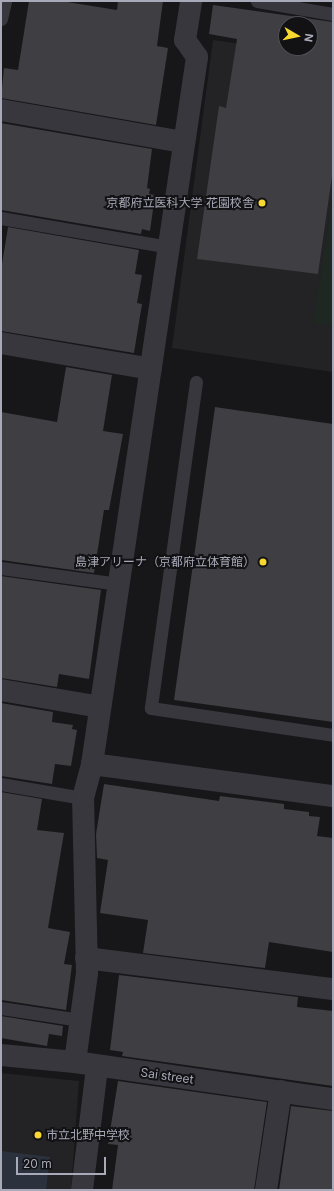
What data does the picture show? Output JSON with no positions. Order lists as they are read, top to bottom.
{
  "streets": {
    "street": ["Sai street"]
  },
  "places": ["京都府立医科大学 花園校舎", "島津アリーナ（京都府立体育館）", "市立北野中学校"],
  "scale_bar": "20 m",
  "north": "right"
}
